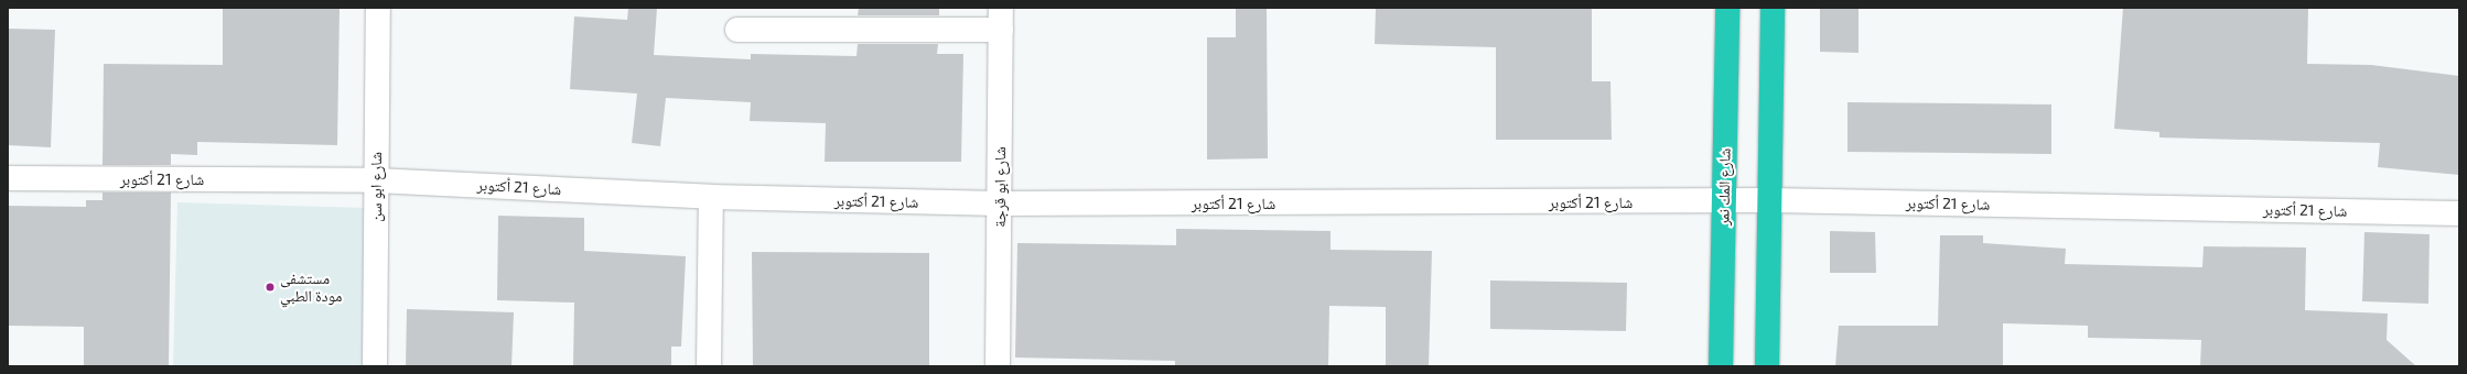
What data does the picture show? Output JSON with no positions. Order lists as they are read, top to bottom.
{
  "streets": {
    "highway": ["شارع المك نمر"],
    "street": ["شارع 21 أكتوبر", "شارع ابو سن", "شارع ابو قرجة"]
  },
  "crossings": [
    ["شارع 21 أكتوبر", "شارع ابو سن"],
    ["شارع 21 أكتوبر", "شارع ابو قرجة"],
    ["شارع 21 أكتوبر", "شارع المك نمر"]
  ],
  "places": ["مستشفى مودة الطبي"]
}
